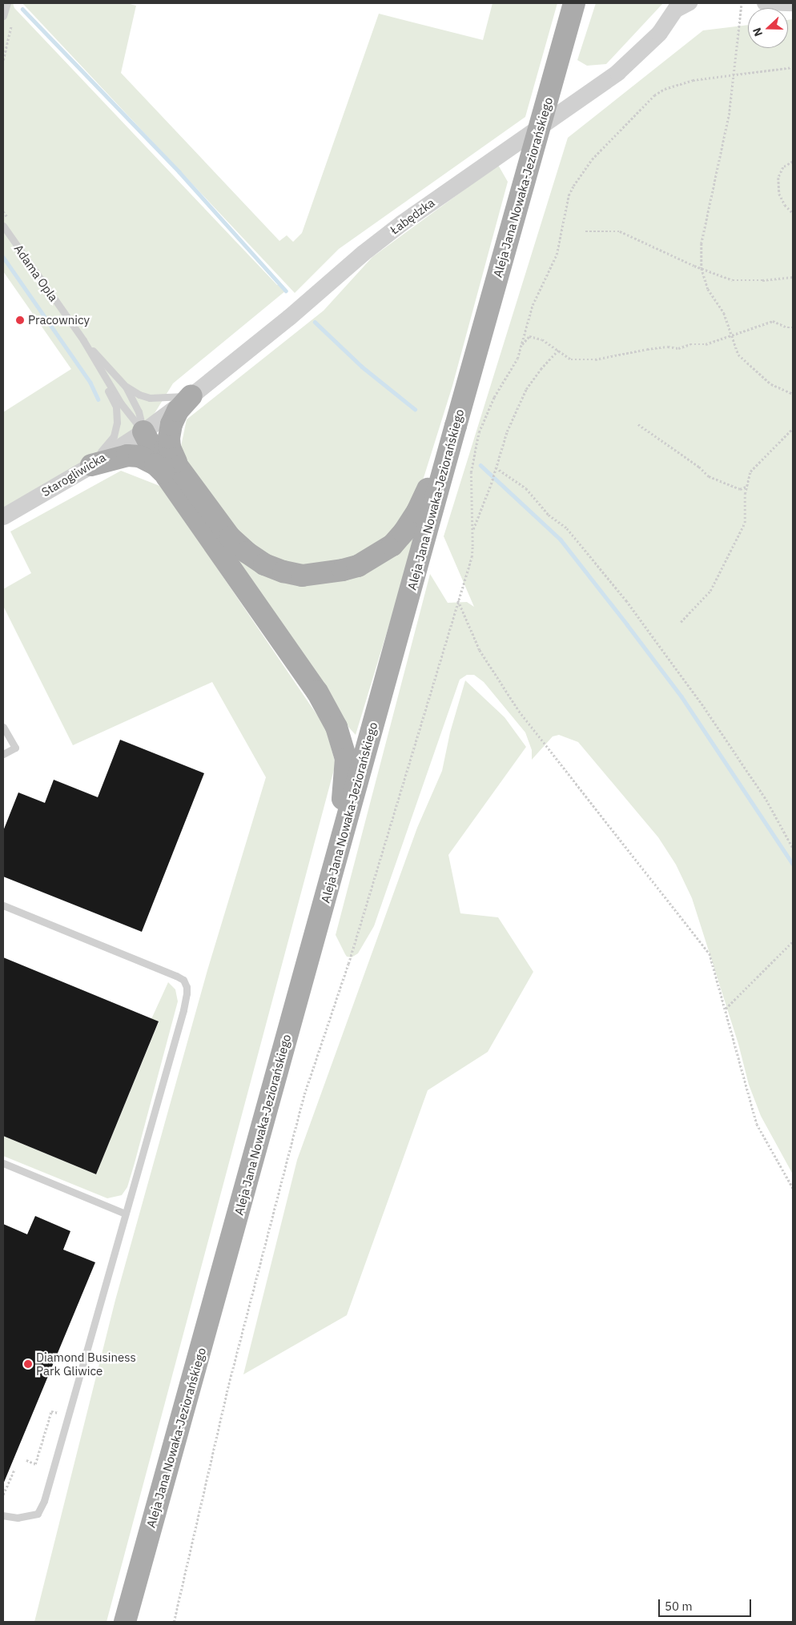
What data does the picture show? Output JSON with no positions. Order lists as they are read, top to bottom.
{
  "streets": {
    "main road": ["Aleja Jana Nowaka-Jeziorańskiego"],
    "street": ["Łabędzka", "Starogliwicka"],
    "lane": ["Adama Opla"]
  },
  "crossings": [
    ["Łabędzka", "Starogliwicka"]
  ],
  "places": ["Pracownicy", "Diamond Business Park Gliwice"],
  "scale_bar": "50 m",
  "north": "left"
}
